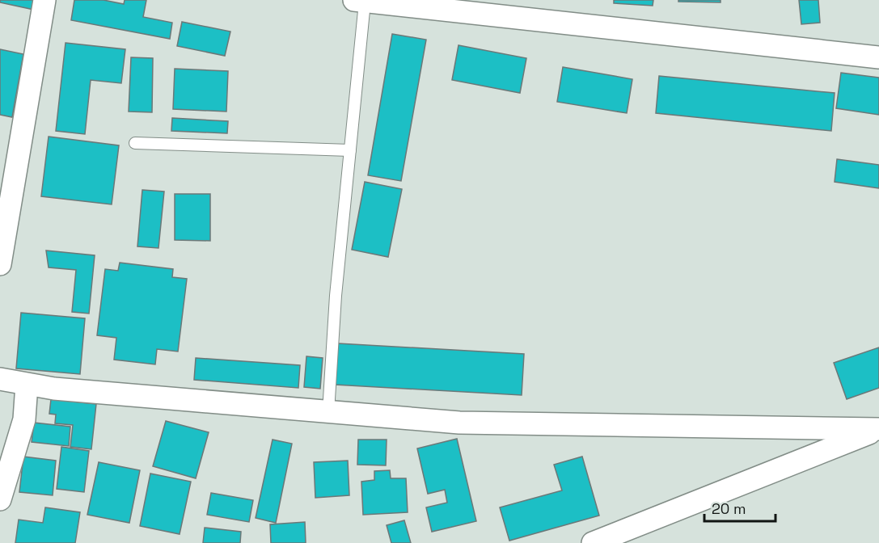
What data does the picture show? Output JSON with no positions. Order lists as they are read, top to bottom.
{
  "scale_bar": "20 m"
}
